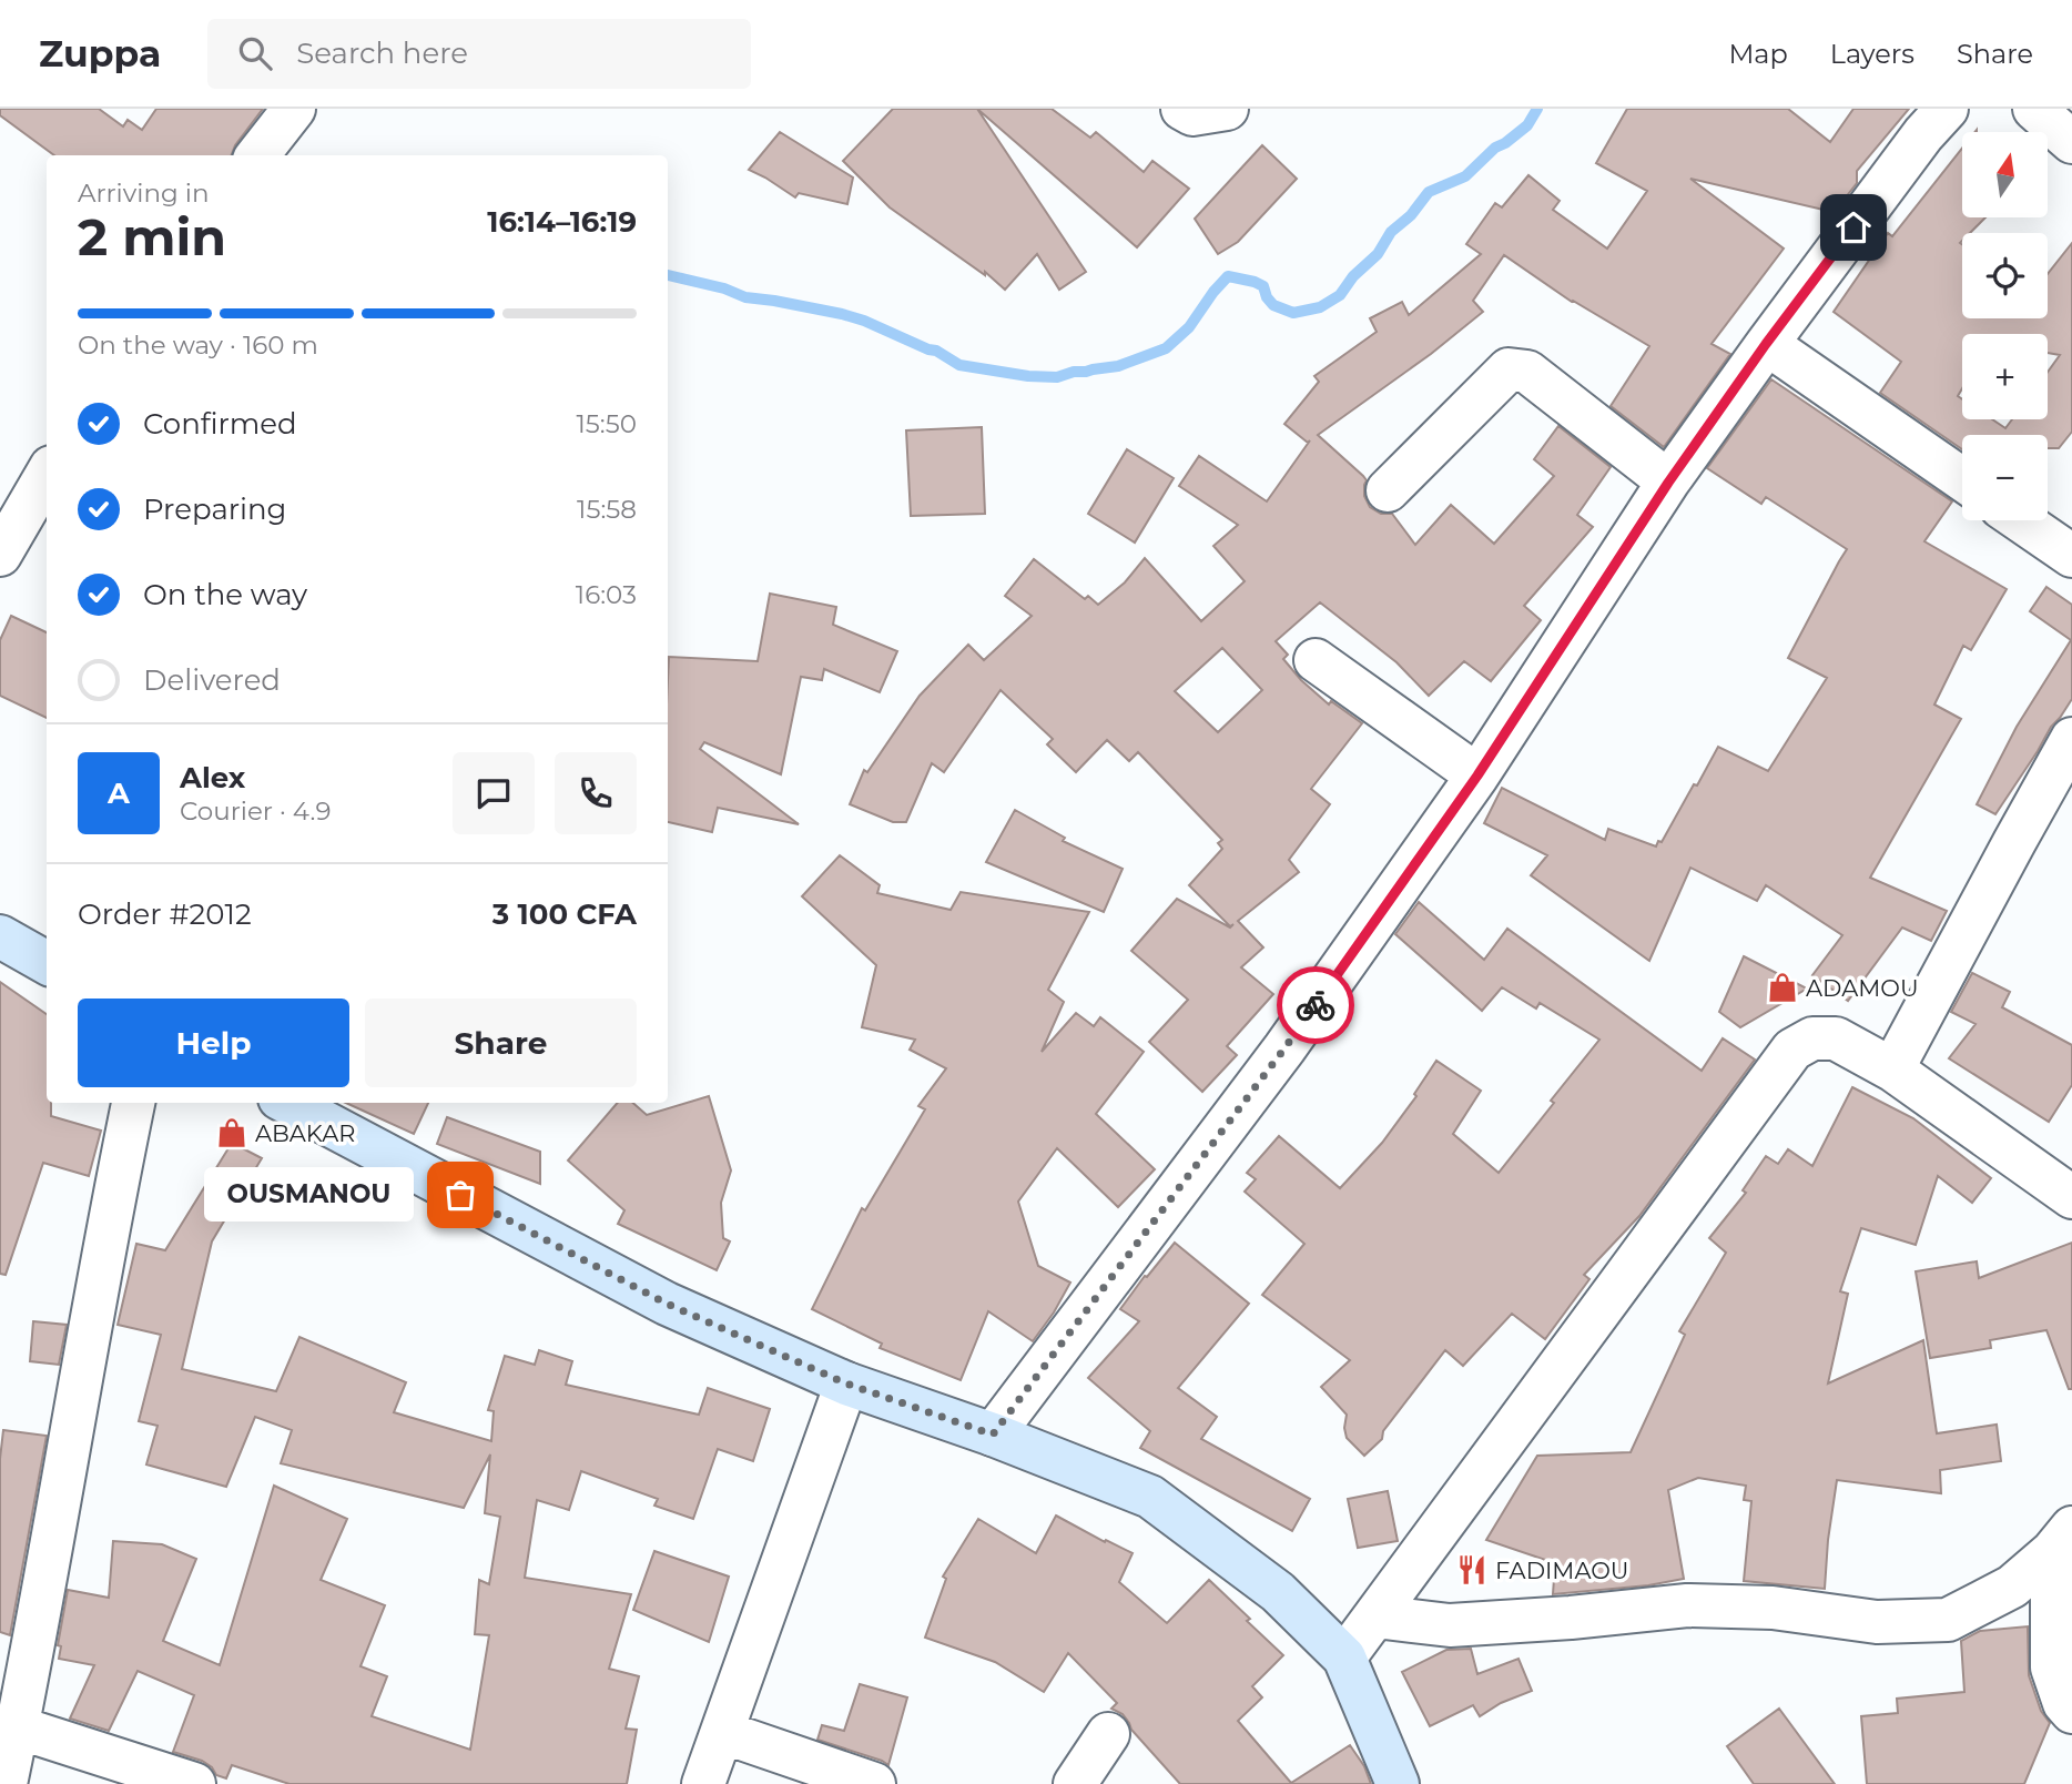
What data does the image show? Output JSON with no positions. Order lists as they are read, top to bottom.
{
  "places": {
    "shop": ["ADAMOU", "ABAKAR"],
    "other": ["OUSMANOU"],
    "restaurant": ["FADIMAOU"]
  },
  "north": "top",
  "page": {
    "header": "Zuppa",
    "search": "Search here",
    "nav": ["Map", "Layers", "Share"],
    "map_buttons": ["+", "−"],
    "heading": ["2 min", "Arriving in", "16:14–16:19"],
    "panel": [
      "Alex",
      "Courier · 4.9",
      "Order #2012",
      "3 100 CFA"
    ],
    "bar": "On the way · 160 m",
    "list": [
      ["Confirmed", "15:50"],
      ["Preparing", "15:58"],
      ["On the way", "16:03"],
      "Delivered"
    ],
    "round": "A",
    "buttons": ["Help", "Share"],
    "bubble": "OUSMANOU"
  }
}
